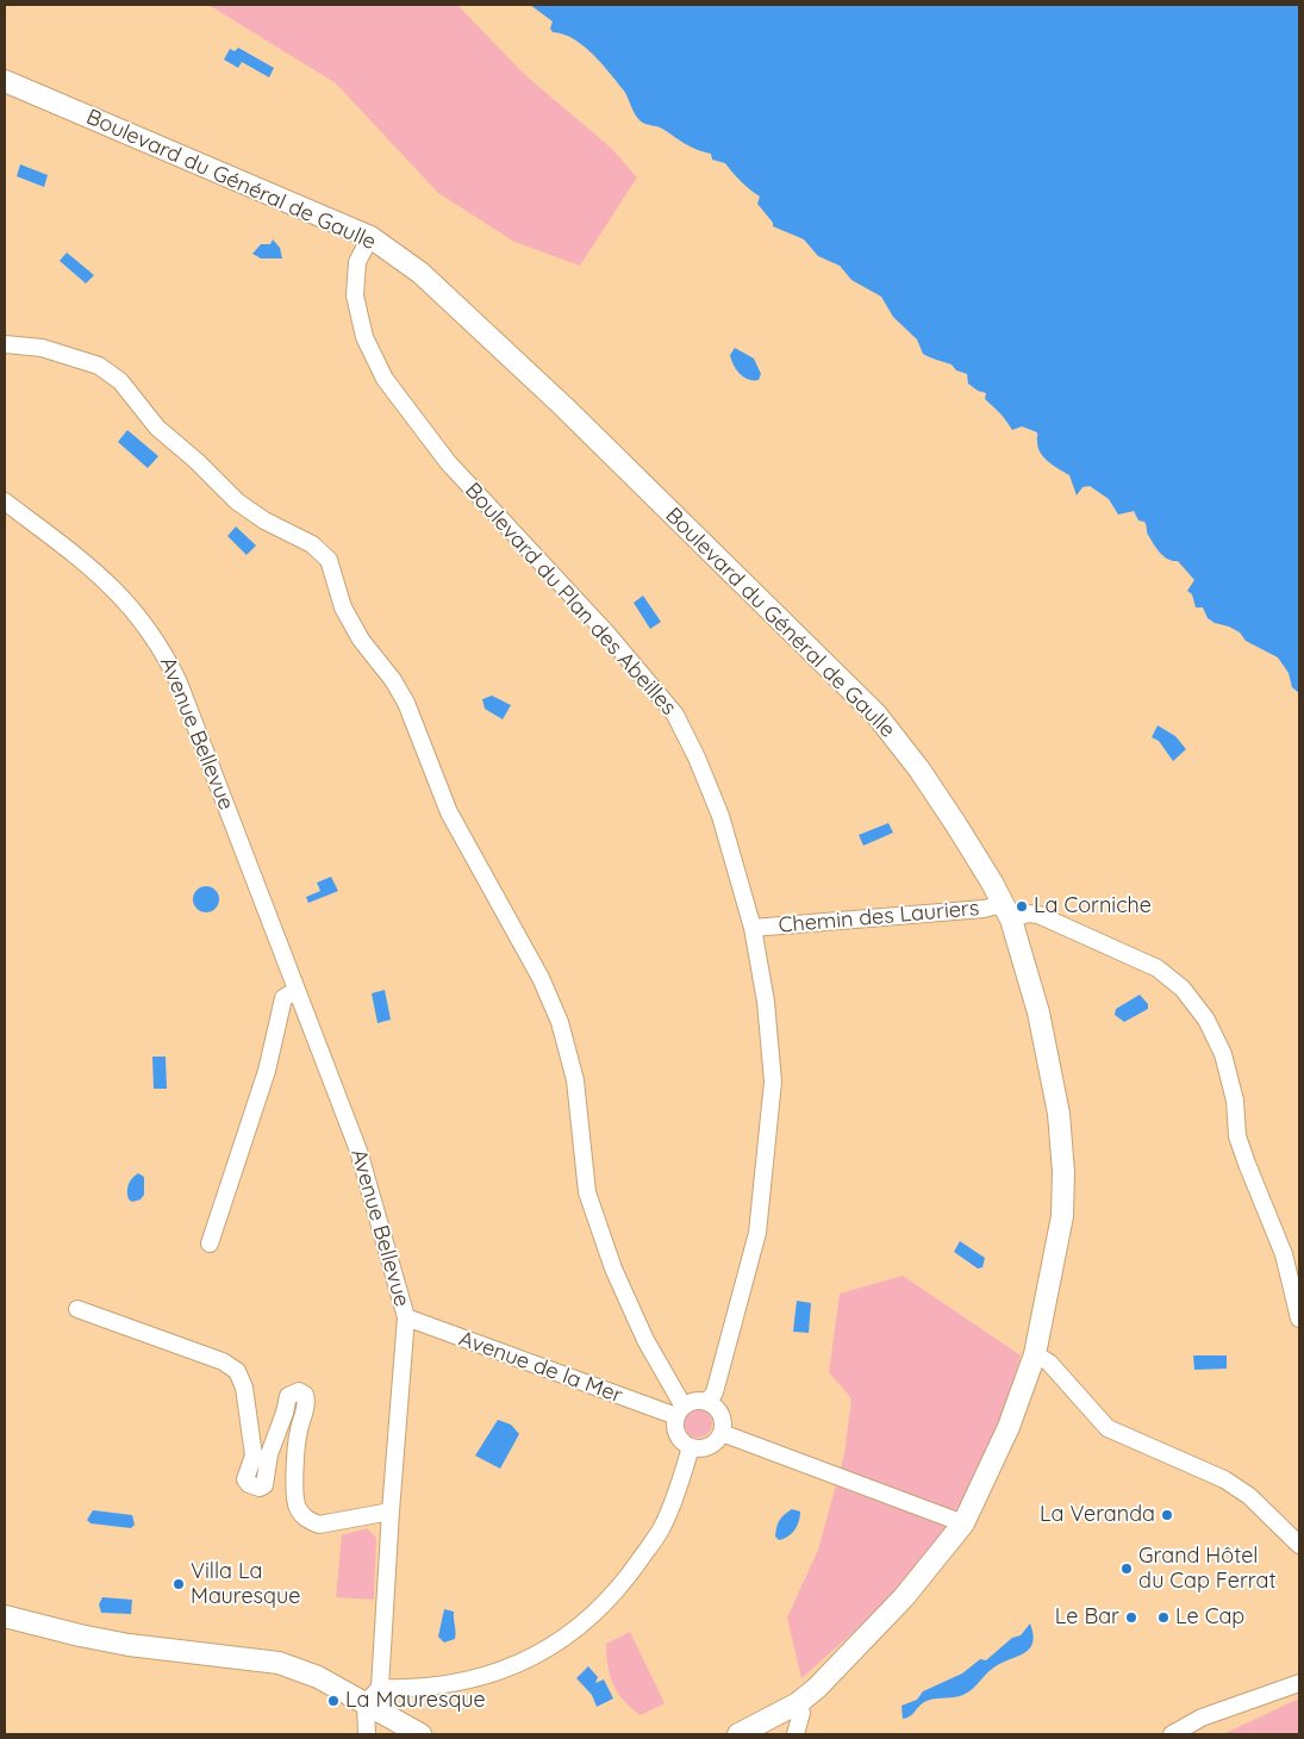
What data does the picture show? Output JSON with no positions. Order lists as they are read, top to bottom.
{
  "streets": {
    "street": [
      "Boulevard du Général de Gaulle",
      "Boulevard du Plan des Abeilles",
      "Avenue Bellevue",
      "Chemin des Lauriers",
      "Avenue de la Mer"
    ]
  },
  "crossings": [
    ["Boulevard du Général de Gaulle", "Boulevard du Plan des Abeilles"],
    ["Boulevard du Général de Gaulle", "Chemin des Lauriers"],
    ["Boulevard du Plan des Abeilles", "Chemin des Lauriers"],
    ["Boulevard du Plan des Abeilles", "Avenue de la Mer"],
    ["Avenue Bellevue", "Avenue de la Mer"]
  ],
  "places": [
    "La Corniche",
    "La Veranda",
    "Grand Hôtel du Cap Ferrat",
    "Villa La Mauresque",
    "Le Bar",
    "Le Cap",
    "La Mauresque"
  ]
}
